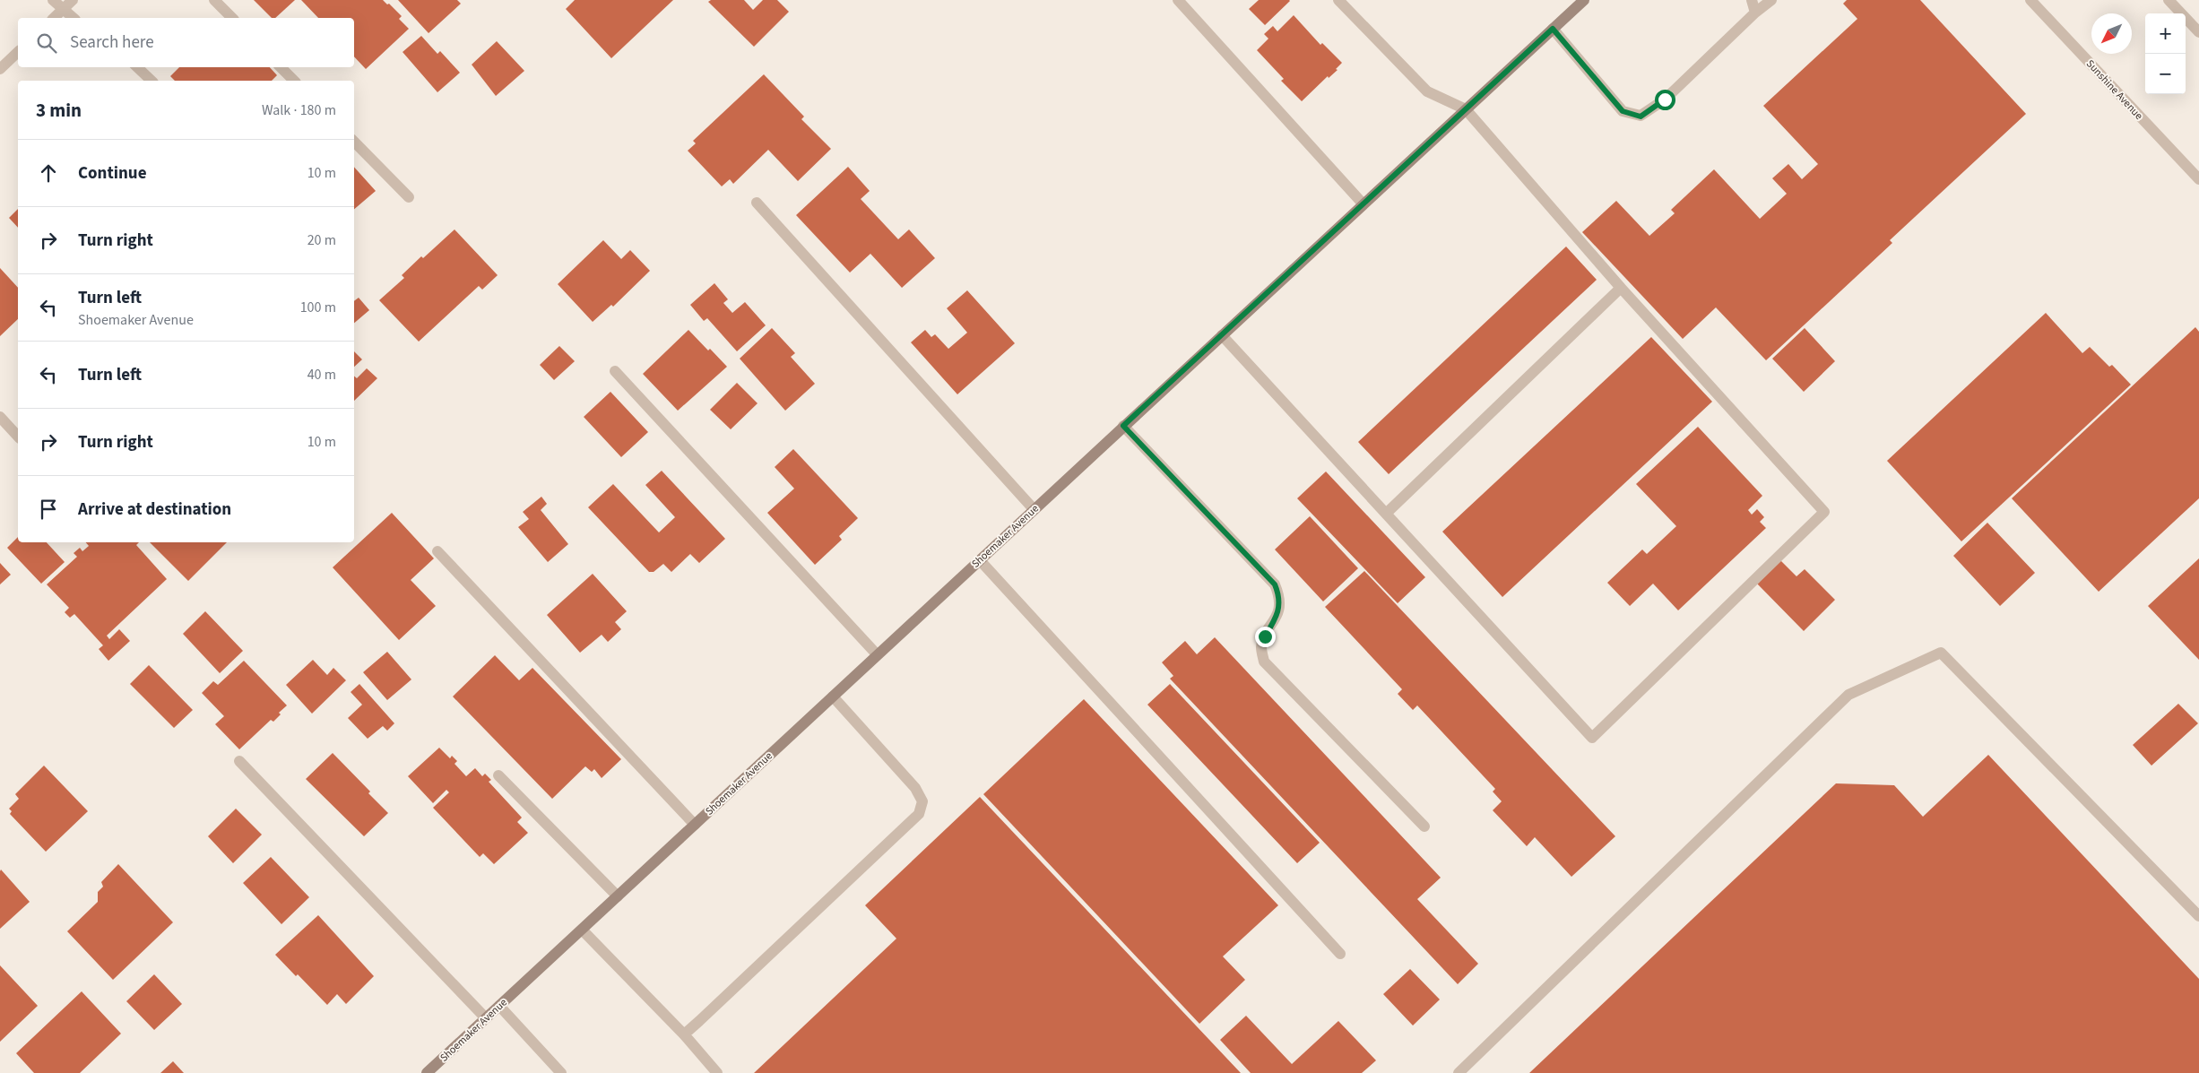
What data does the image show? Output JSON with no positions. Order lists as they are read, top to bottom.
{
  "streets": {
    "main road": ["Shoemaker Avenue"],
    "street": ["Sunshine Avenue"]
  },
  "north": "bottom left",
  "page": {
    "map_buttons": ["+", "−"],
    "search": "Search here",
    "heading": ["3 min", "Walk · 180 m"],
    "list": [
      ["Continue", "10 m"],
      ["Turn right", "20 m"],
      ["Turn left", "Shoemaker Avenue", "100 m"],
      ["Turn left", "40 m"],
      ["Turn right", "10 m"],
      "Arrive at destination"
    ]
  }
}
